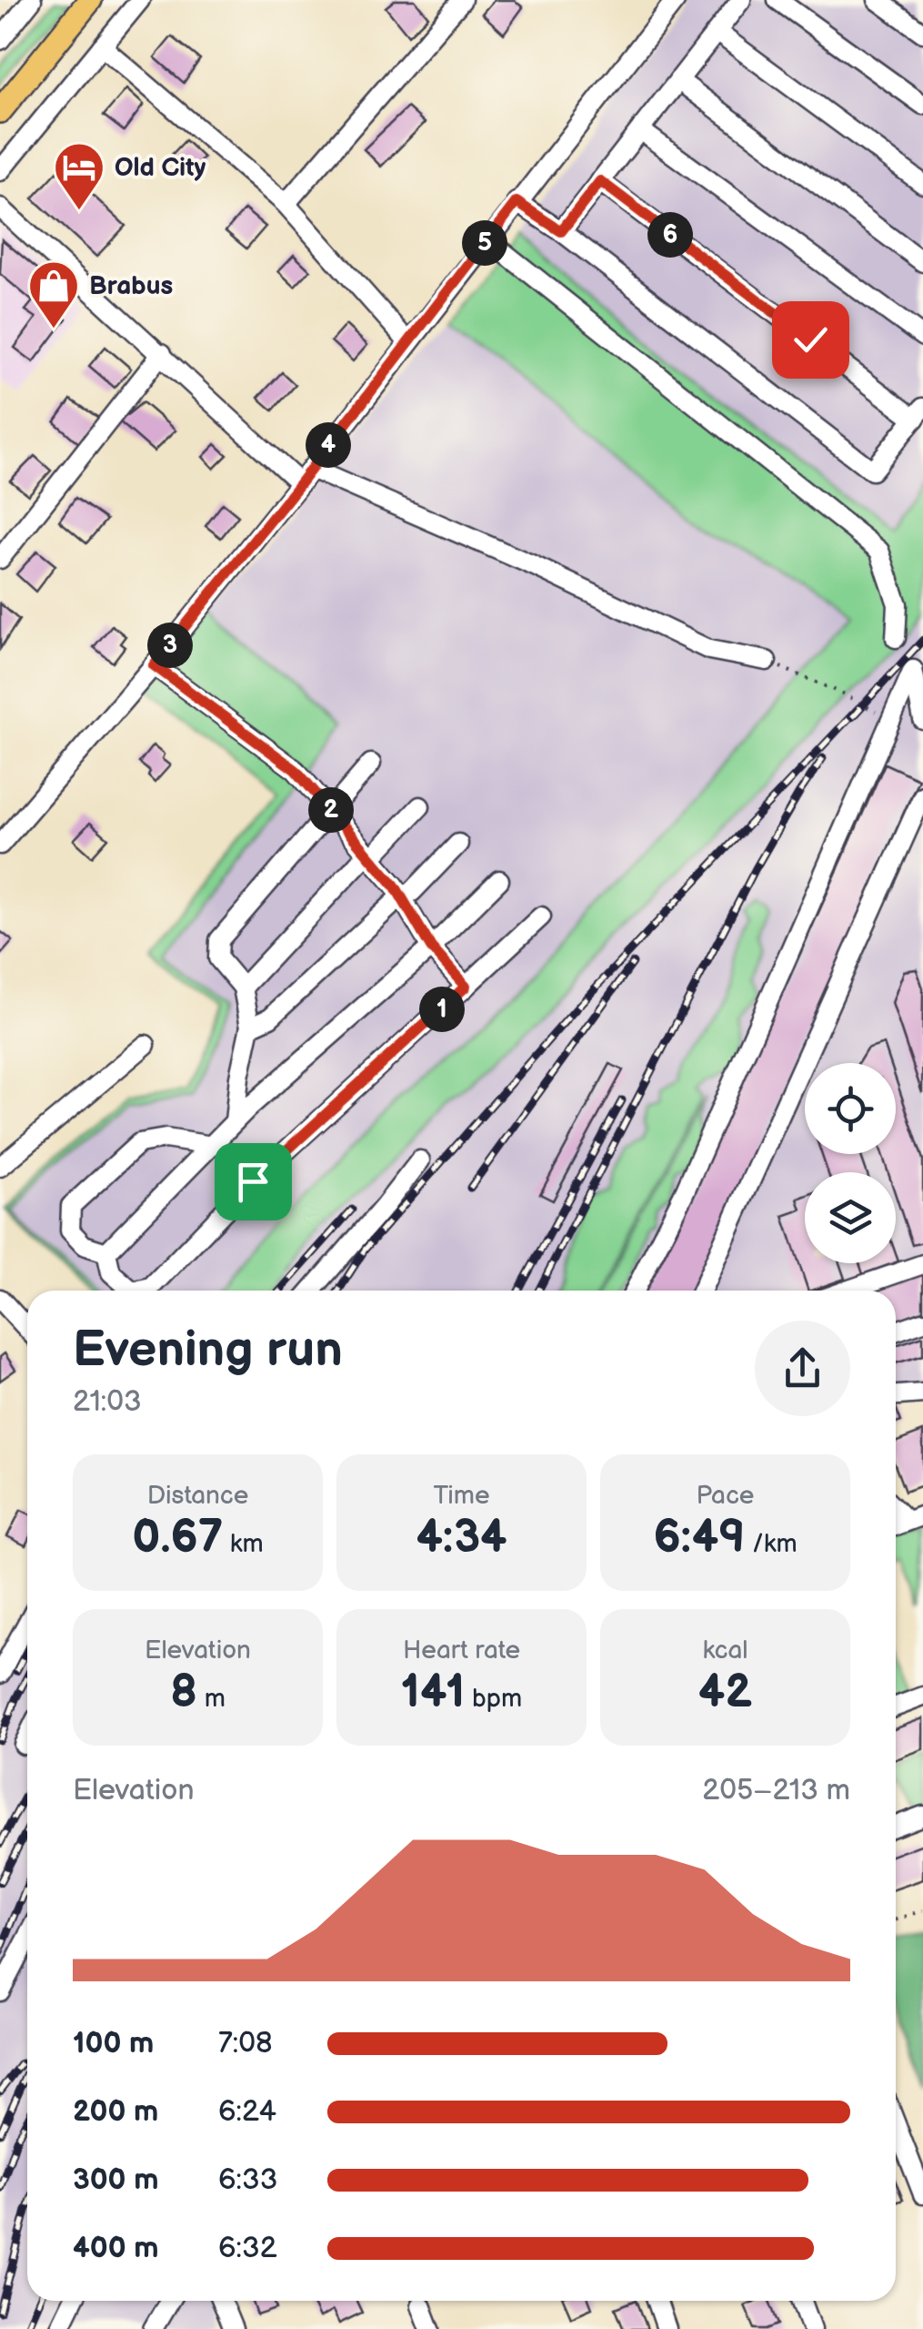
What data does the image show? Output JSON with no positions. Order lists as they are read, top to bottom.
{
  "places": {
    "hotel": ["Old City"],
    "shop": ["Brabus"]
  },
  "page": {
    "pins": [
      "6",
      "5",
      "4",
      "3",
      "2",
      "1"
    ],
    "heading": ["Evening run", "21:03"],
    "stats": [
      ["Distance", "0.67 km"],
      ["Time", "4:34"],
      ["Pace", "6:49 /km"],
      ["Elevation", "8 m"],
      ["Heart rate", "141 bpm"],
      ["kcal", "42"]
    ],
    "chart": ["Elevation", "205–213 m"],
    "list": [
      {
        "name": "100 m",
        "note": "7:08"
      },
      {
        "name": "200 m",
        "note": "6:24"
      },
      {
        "name": "300 m",
        "note": "6:33"
      },
      {
        "name": "400 m",
        "note": "6:32"
      }
    ]
  }
}
